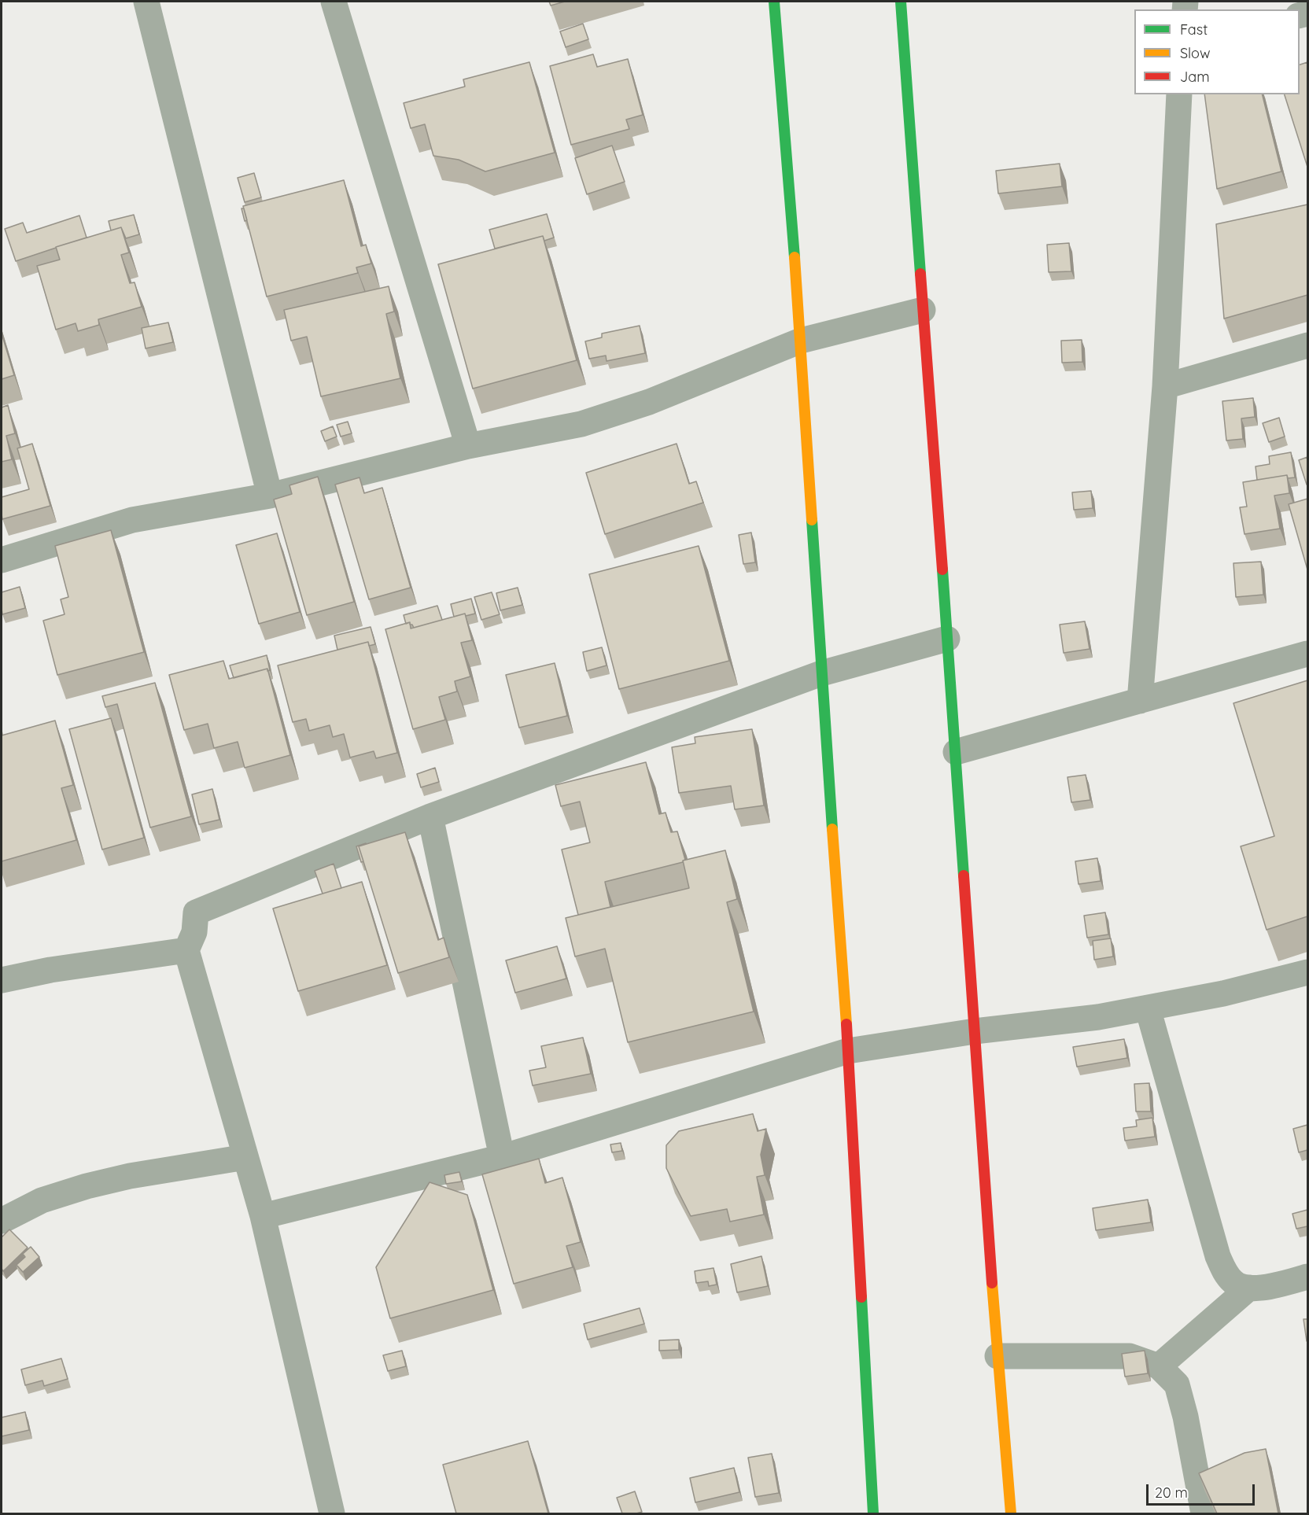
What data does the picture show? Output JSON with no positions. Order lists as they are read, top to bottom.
{
  "legend": ["Fast", "Slow", "Jam"],
  "scale_bar": "20 m"
}
